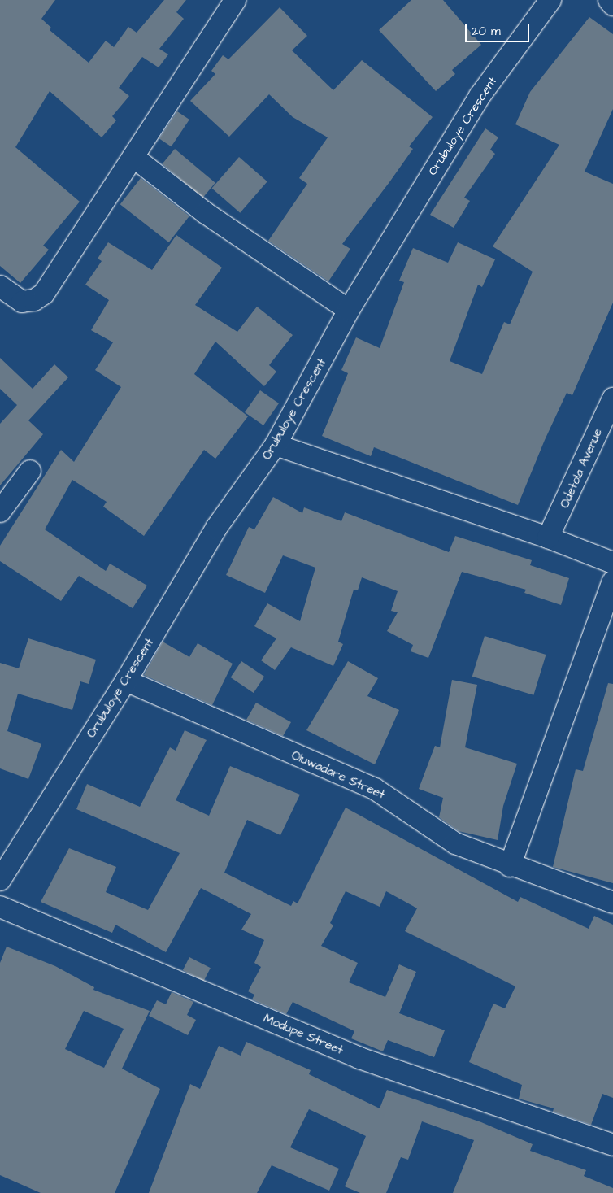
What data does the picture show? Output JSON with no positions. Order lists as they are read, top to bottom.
{
  "streets": {
    "street": [
      "Orubuloye Crescent",
      "Odetola Avenue",
      "Oluwadare Street",
      "Modupe Street"
    ]
  },
  "crossings": [
    ["Orubuloye Crescent", "Oluwadare Street"]
  ],
  "scale_bar": "20 m"
}
